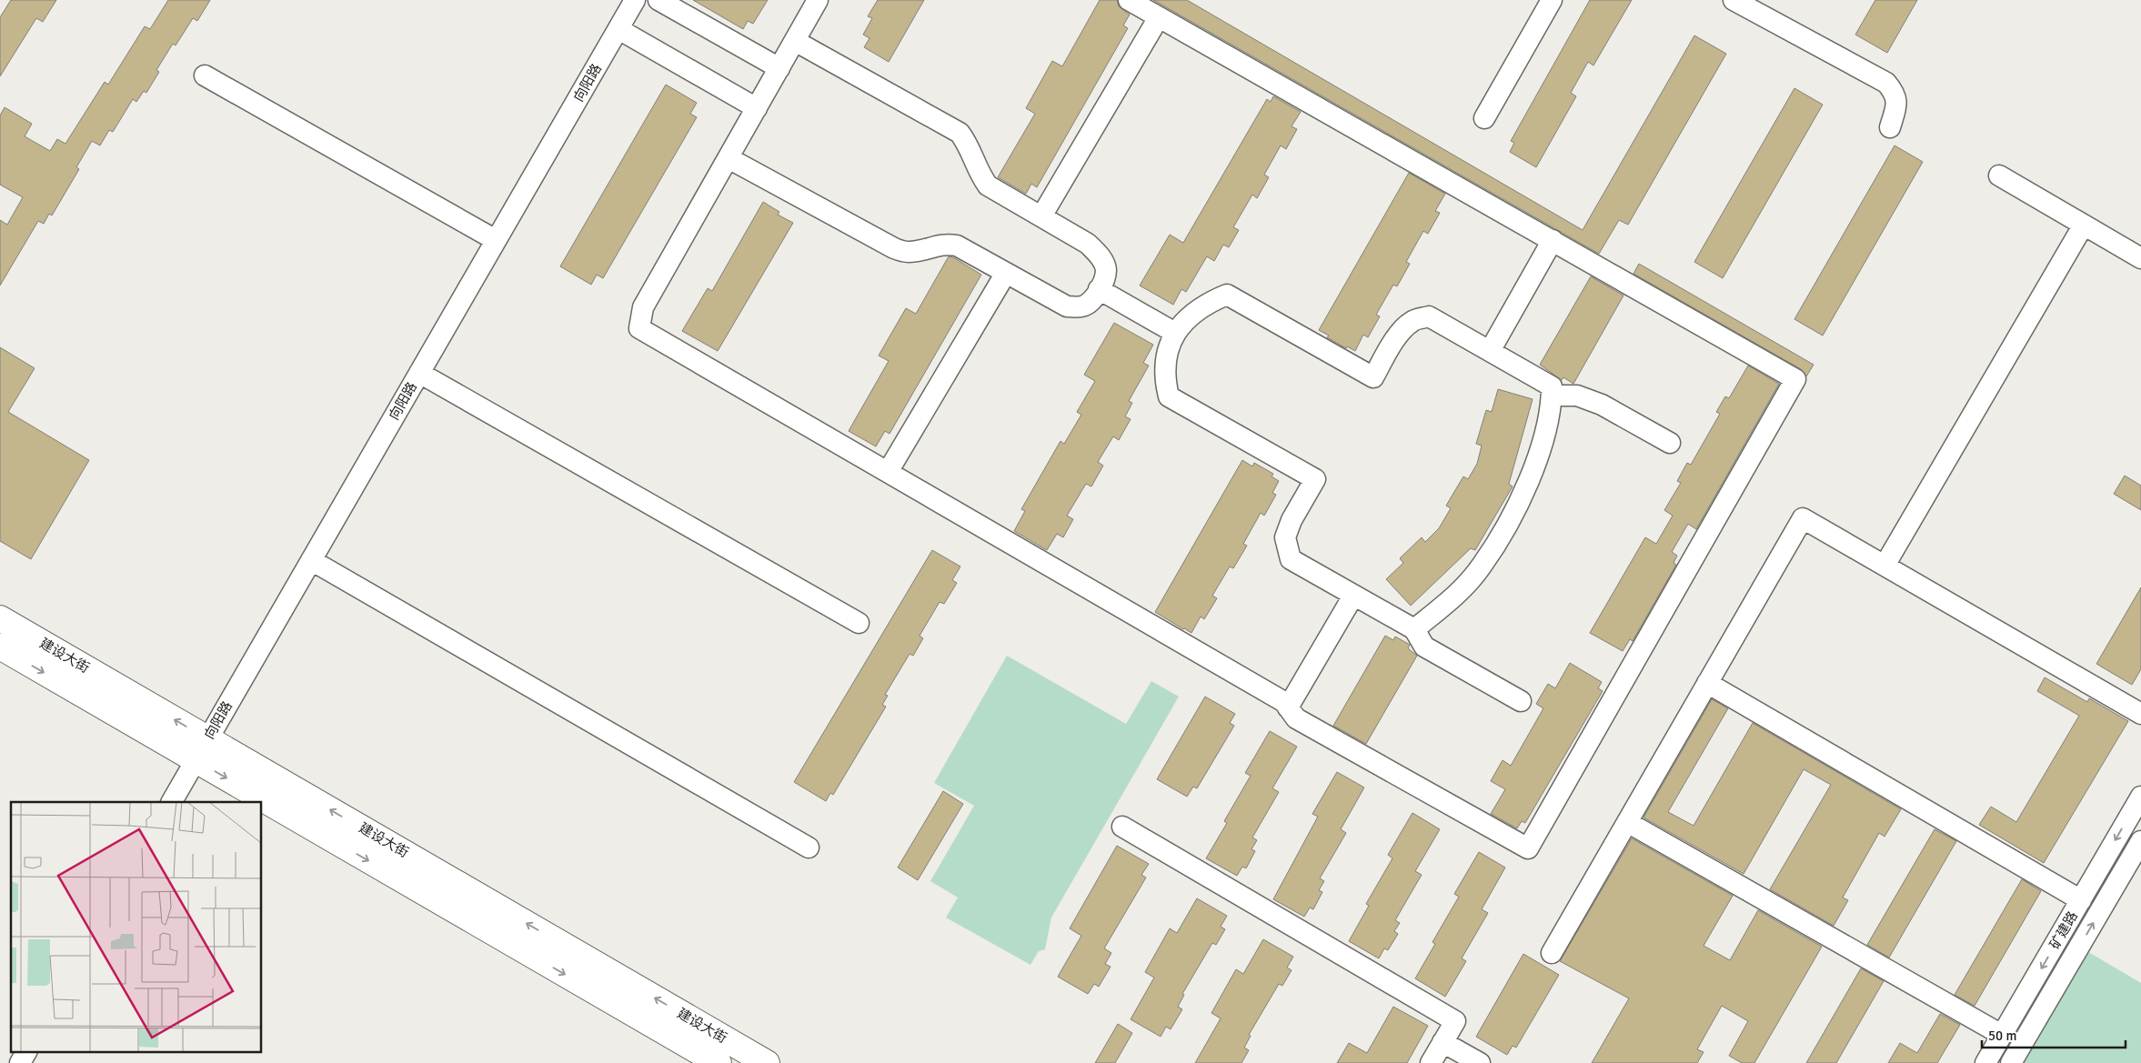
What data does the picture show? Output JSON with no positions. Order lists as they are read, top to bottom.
{
  "streets": {
    "main road": ["建设大街"],
    "street": ["向阳路", "矿建路"]
  },
  "crossings": [
    ["向阳路", "建设大街"]
  ],
  "scale_bar": "50 m"
}
